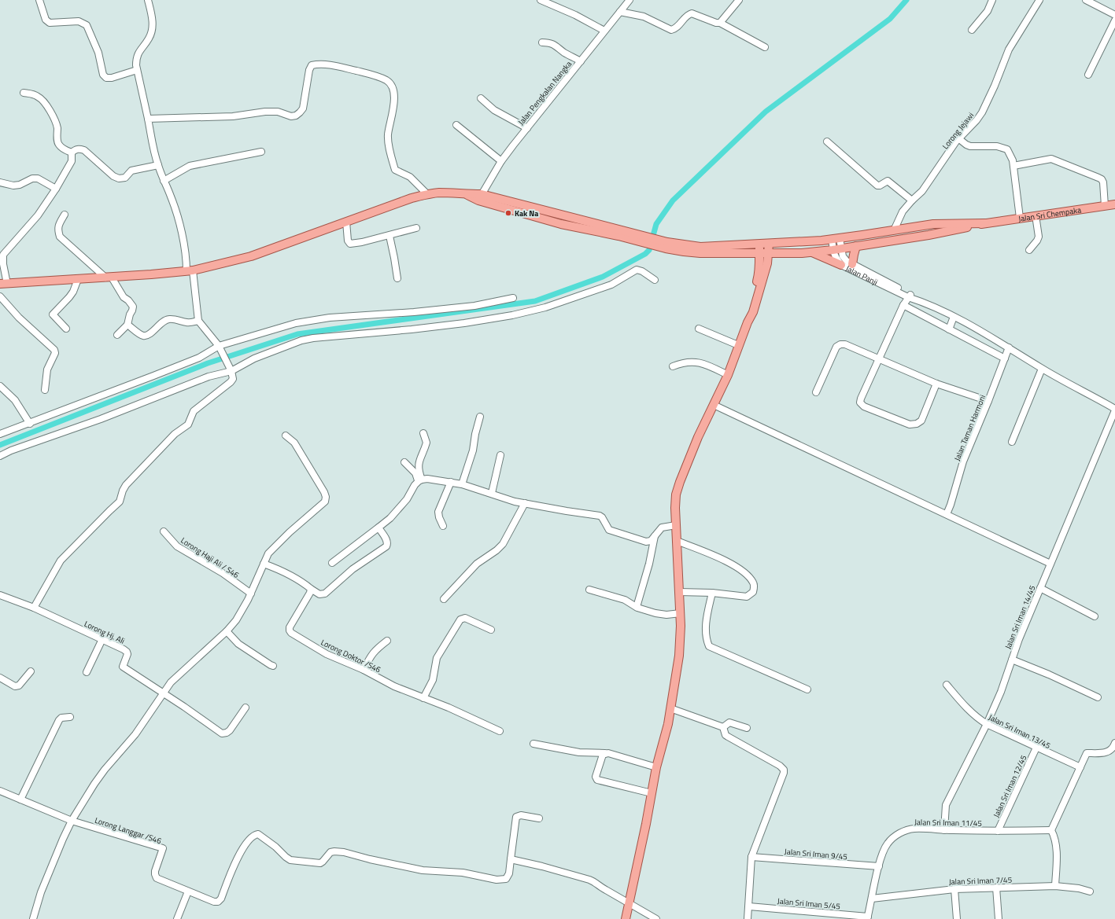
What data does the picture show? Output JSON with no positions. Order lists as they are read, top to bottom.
{
  "streets": {
    "main road": ["Jalan Sri Chempaka"],
    "street": [
      "Jalan Pengkalan Nangka",
      "Lorong Jejawi",
      "Jalan Panji",
      "Jalan Taman Harmoni",
      "Lorong Haji Ali / S46",
      "Jalan Sri Iman 14/45",
      "Lorong Hj. Ali",
      "Lorong Doktor /S46",
      "Jalan Sri Iman 13/45",
      "Jalan Sri Iman 12/45",
      "Jalan Sri Iman 11/45",
      "Lorong Langgar /S46",
      "Jalan Sri Iman 9/45",
      "Jalan Sri Iman 7/45",
      "Jalan Sri Iman 5/45"
    ]
  },
  "crossings": [
    ["Jalan Sri Iman 14/45", "Jalan Sri Iman 13/45"],
    ["Jalan Sri Iman 14/45", "Jalan Sri Iman 11/45"],
    ["Jalan Sri Iman 13/45", "Jalan Sri Iman 12/45"],
    ["Jalan Sri Iman 12/45", "Jalan Sri Iman 11/45"],
    ["Jalan Sri Iman 11/45", "Jalan Sri Iman 9/45"],
    ["Jalan Sri Iman 11/45", "Jalan Sri Iman 7/45"],
    ["Jalan Sri Iman 11/45", "Jalan Sri Iman 5/45"]
  ],
  "places": ["Kak Na"]
}
